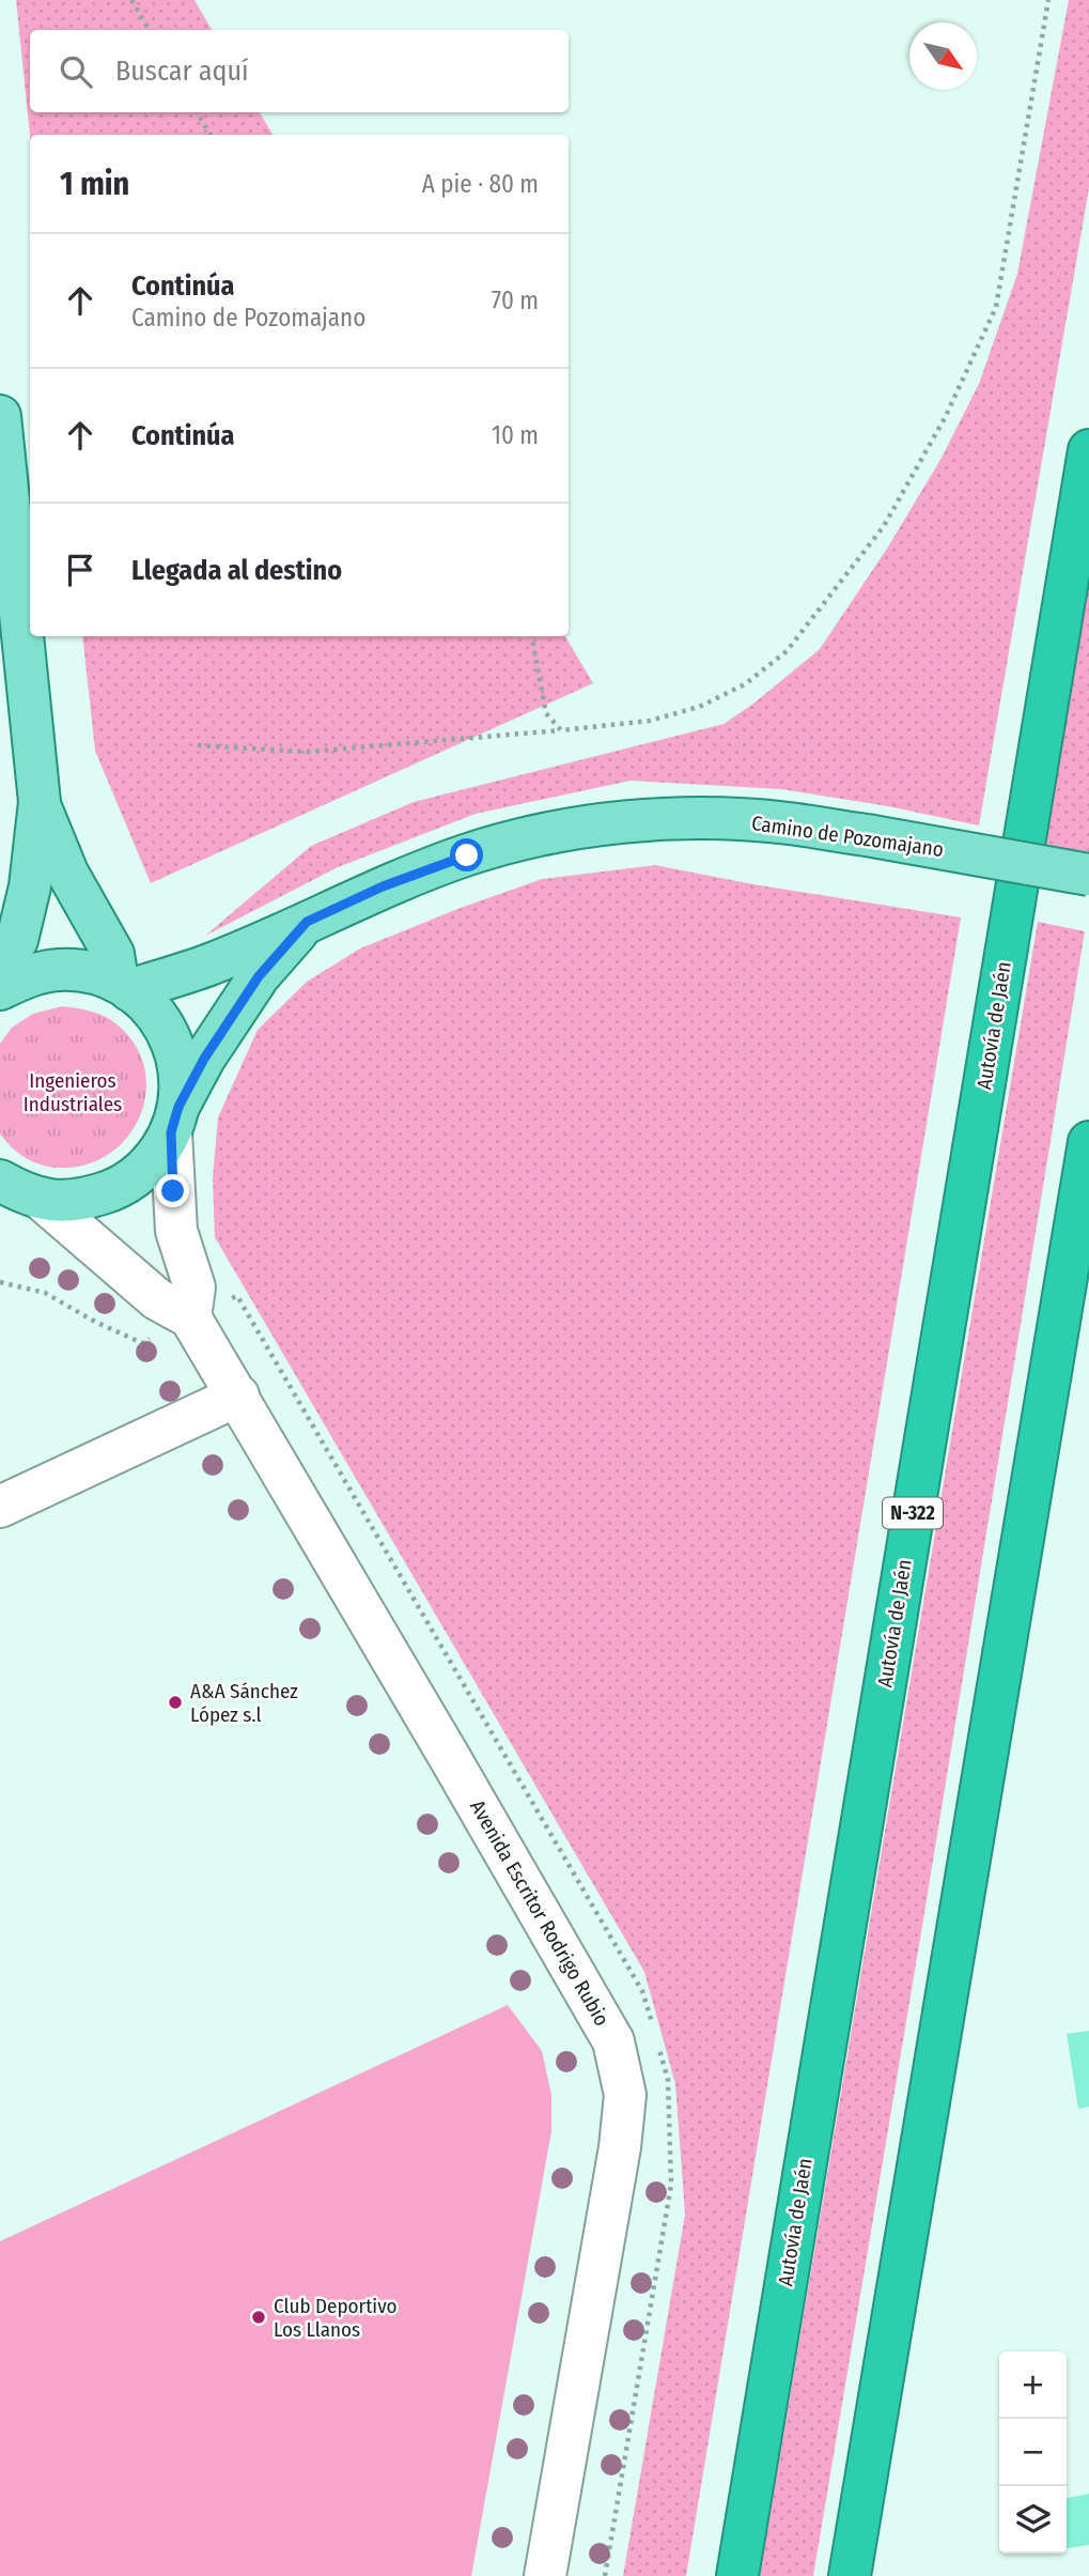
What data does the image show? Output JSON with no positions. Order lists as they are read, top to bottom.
{
  "streets": {
    "highway": ["Autovía de Jaén", "N-322"],
    "main road": ["Camino de Pozomajano"],
    "street": ["Avenida Escritor Rodrigo Rubio"]
  },
  "crossings": [
    ["Camino de Pozomajano", "Avenida Escritor Rodrigo Rubio"]
  ],
  "parks": ["Ingenieros Industriales"],
  "places": ["A&A Sánchez López s.l", "Club Deportivo Los Llanos"],
  "north": "bottom right",
  "page": {
    "search": "Buscar aquí",
    "heading": ["1 min", "A pie · 80 m"],
    "list": [
      ["Continúa", "Camino de Pozomajano", "70 m"],
      ["Continúa", "10 m"],
      "Llegada al destino"
    ],
    "map_buttons": ["+", "−"]
  }
}
